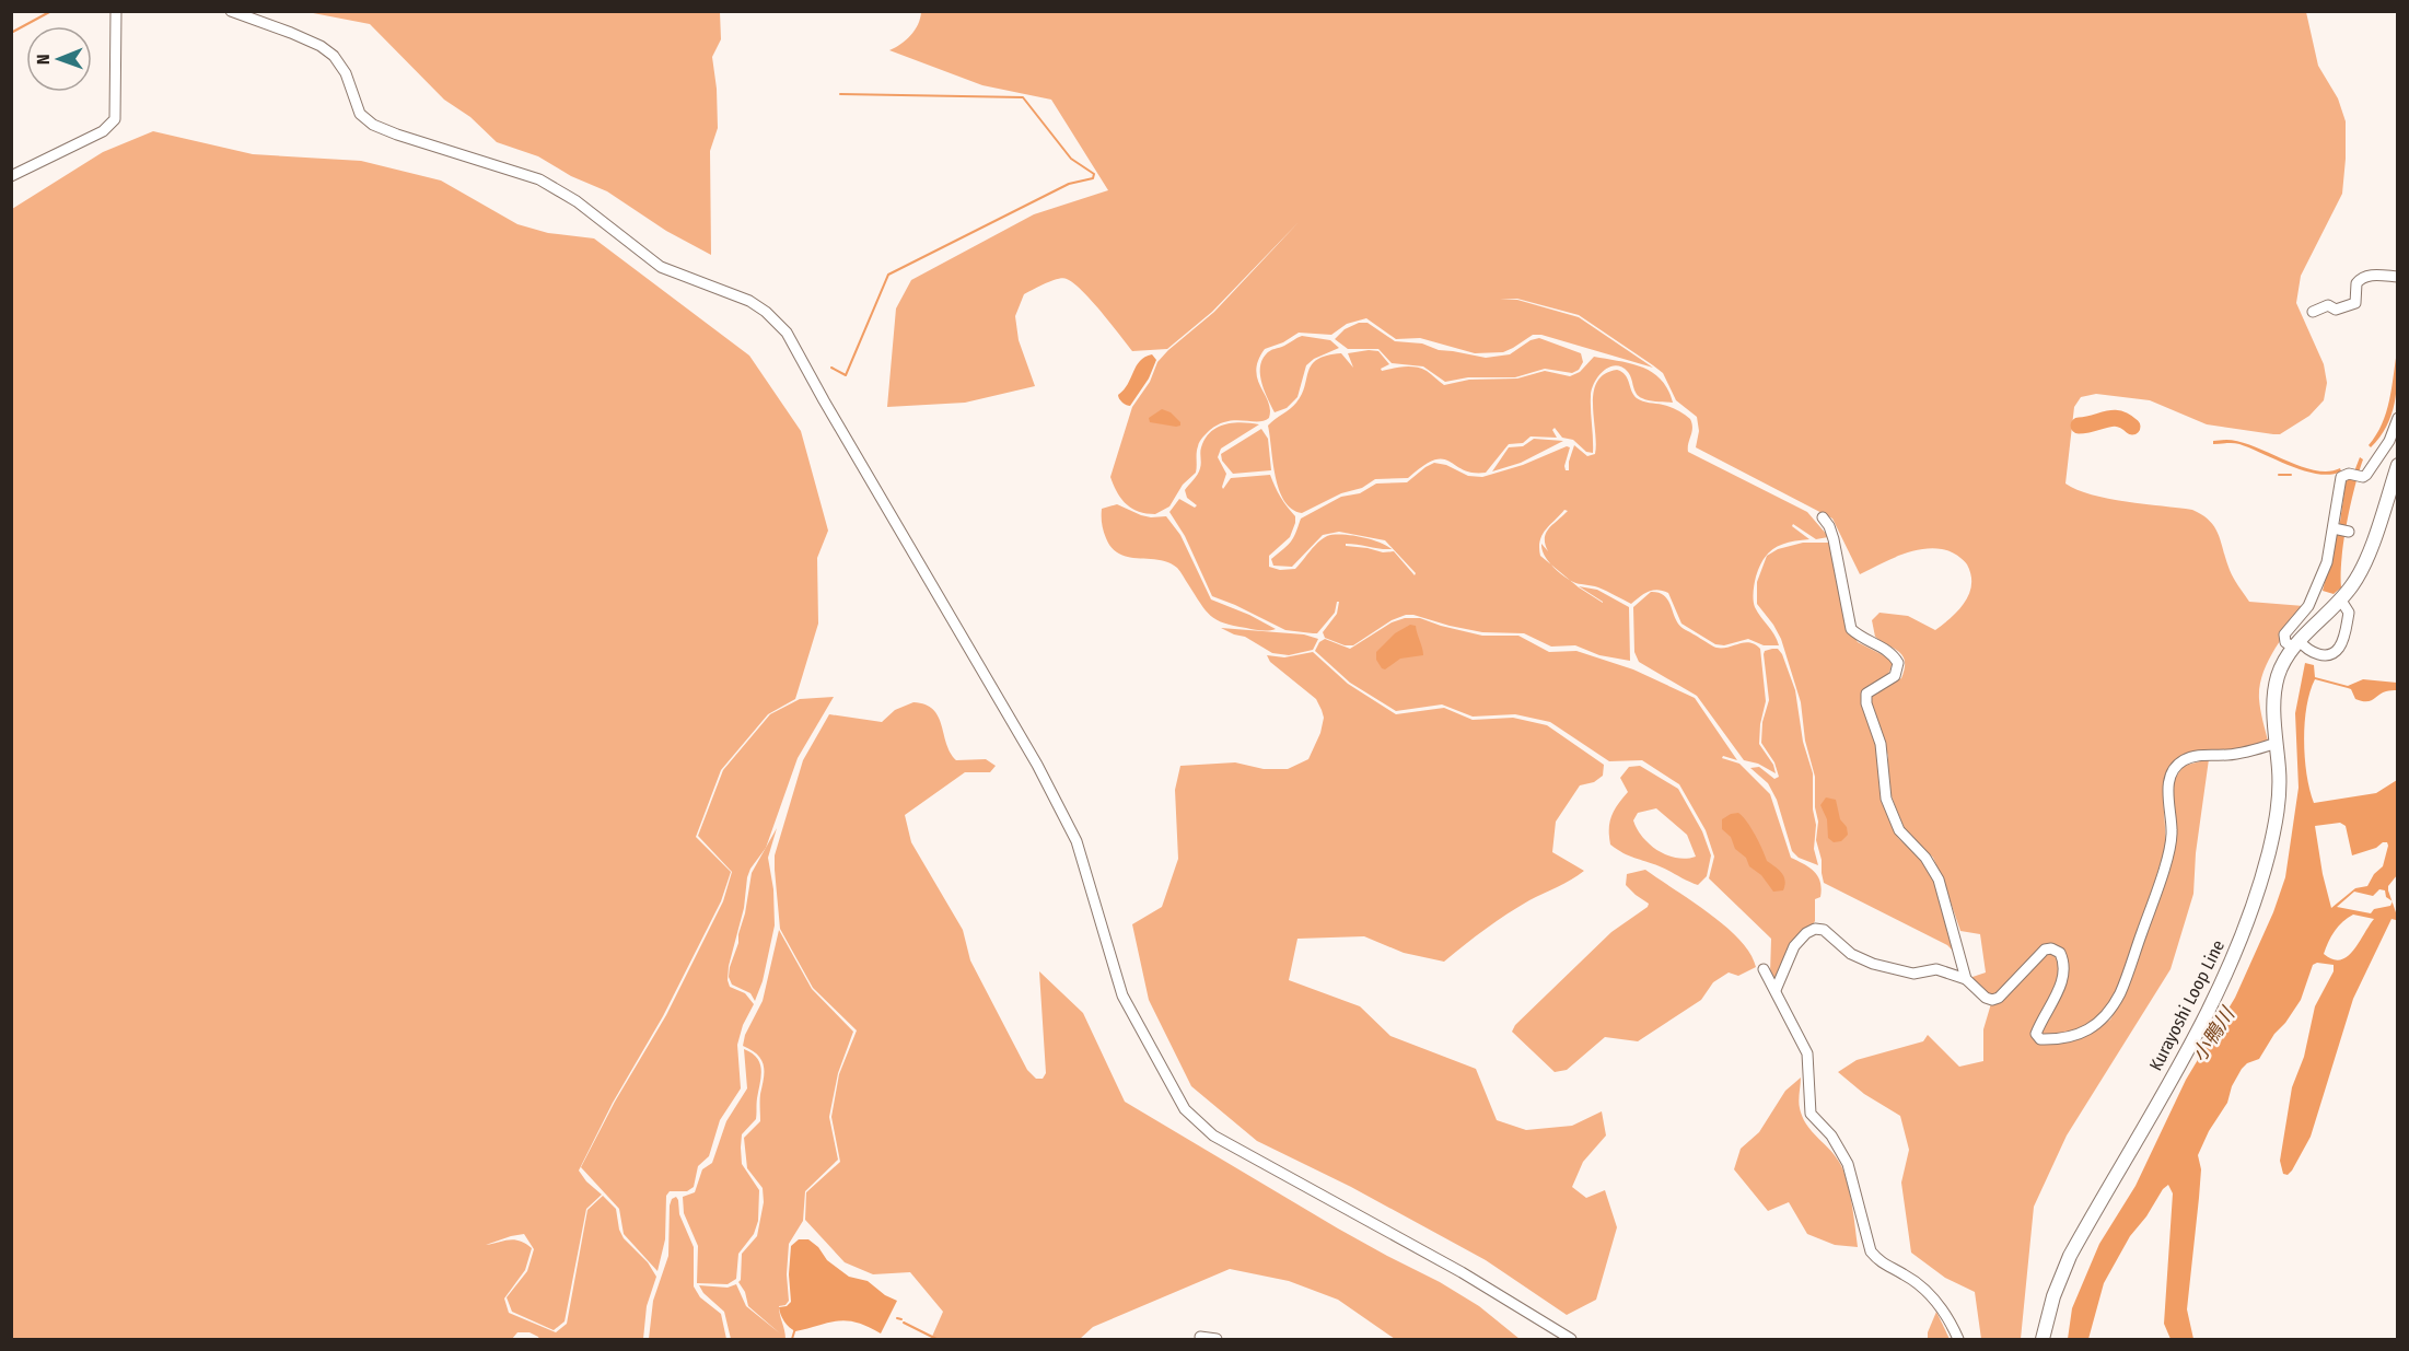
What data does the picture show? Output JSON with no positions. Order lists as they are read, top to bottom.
{
  "streets": {
    "main road": ["Kurayoshi Loop Line"]
  },
  "water": ["小鴨川"],
  "north": "left"
}
